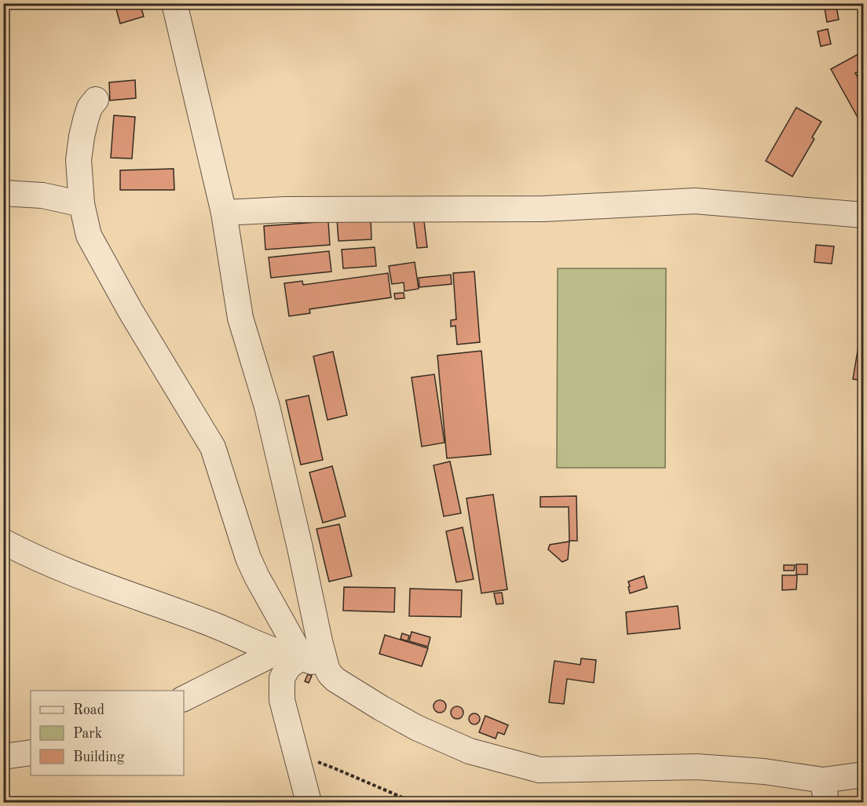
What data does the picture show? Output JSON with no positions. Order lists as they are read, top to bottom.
{
  "legend": ["Road", "Park", "Building"]
}
